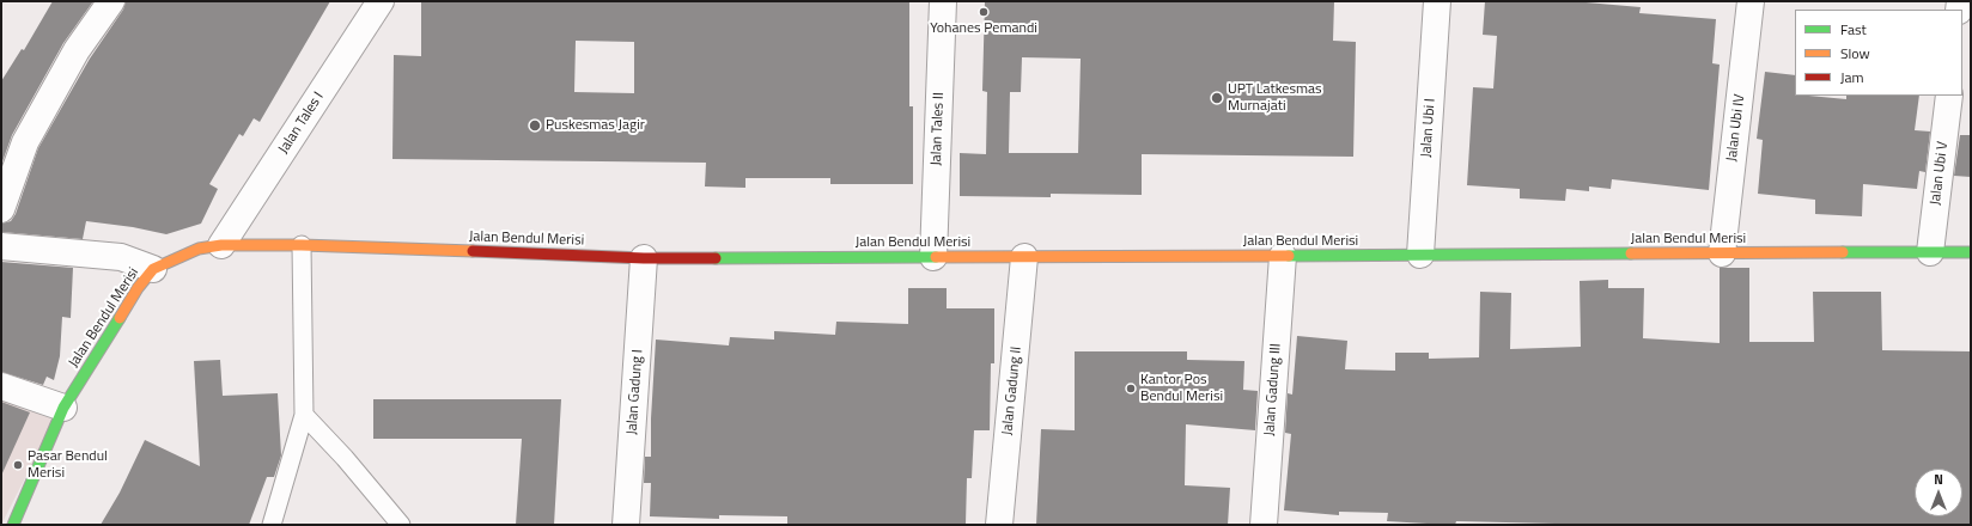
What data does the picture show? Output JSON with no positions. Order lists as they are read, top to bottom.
{
  "streets": {
    "street": [
      "Jalan Tales I",
      "Jalan Ubi I",
      "Jalan Ubi IV",
      "Jalan Tales II",
      "Jalan Ubi V",
      "Jalan Bendul Merisi",
      "Jalan Gadung III",
      "Jalan Gadung II",
      "Jalan Gadung I"
    ]
  },
  "crossings": [
    ["Jalan Tales I", "Jalan Bendul Merisi"],
    ["Jalan Ubi I", "Jalan Bendul Merisi"],
    ["Jalan Ubi IV", "Jalan Bendul Merisi"],
    ["Jalan Tales II", "Jalan Bendul Merisi"],
    ["Jalan Ubi V", "Jalan Bendul Merisi"],
    ["Jalan Bendul Merisi", "Jalan Gadung III"],
    ["Jalan Bendul Merisi", "Jalan Gadung II"],
    ["Jalan Bendul Merisi", "Jalan Gadung I"]
  ],
  "places": [
    "Yohanes Pemandi",
    "UPT Latkesmas Murnajati",
    "Puskesmas Jagir",
    "Kantor Pos Bendul Merisi",
    "Pasar Bendul Merisi"
  ],
  "legend": ["Fast", "Slow", "Jam"],
  "north": "top"
}
